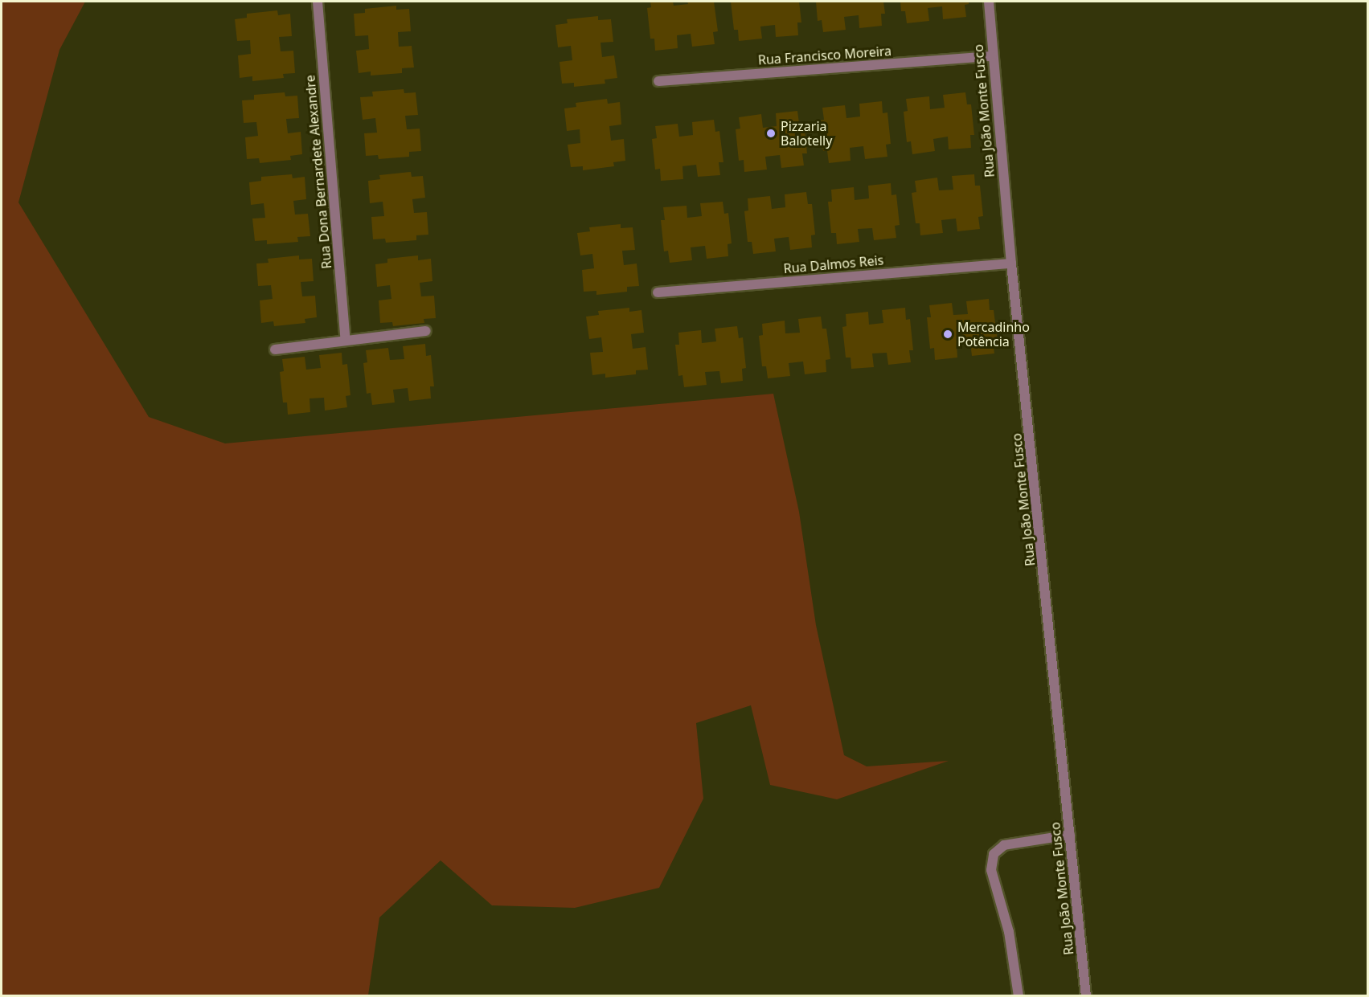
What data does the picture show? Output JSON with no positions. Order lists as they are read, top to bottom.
{
  "streets": {
    "street": [
      "Rua Francisco Moreira",
      "Rua João Monte Fusco",
      "Rua Dona Bernardete Alexandre",
      "Rua Dalmos Reis"
    ]
  },
  "crossings": [
    ["Rua Francisco Moreira", "Rua João Monte Fusco"],
    ["Rua João Monte Fusco", "Rua Dalmos Reis"]
  ],
  "places": ["Pizzaria Balotelly", "Mercadinho Potência"]
}
